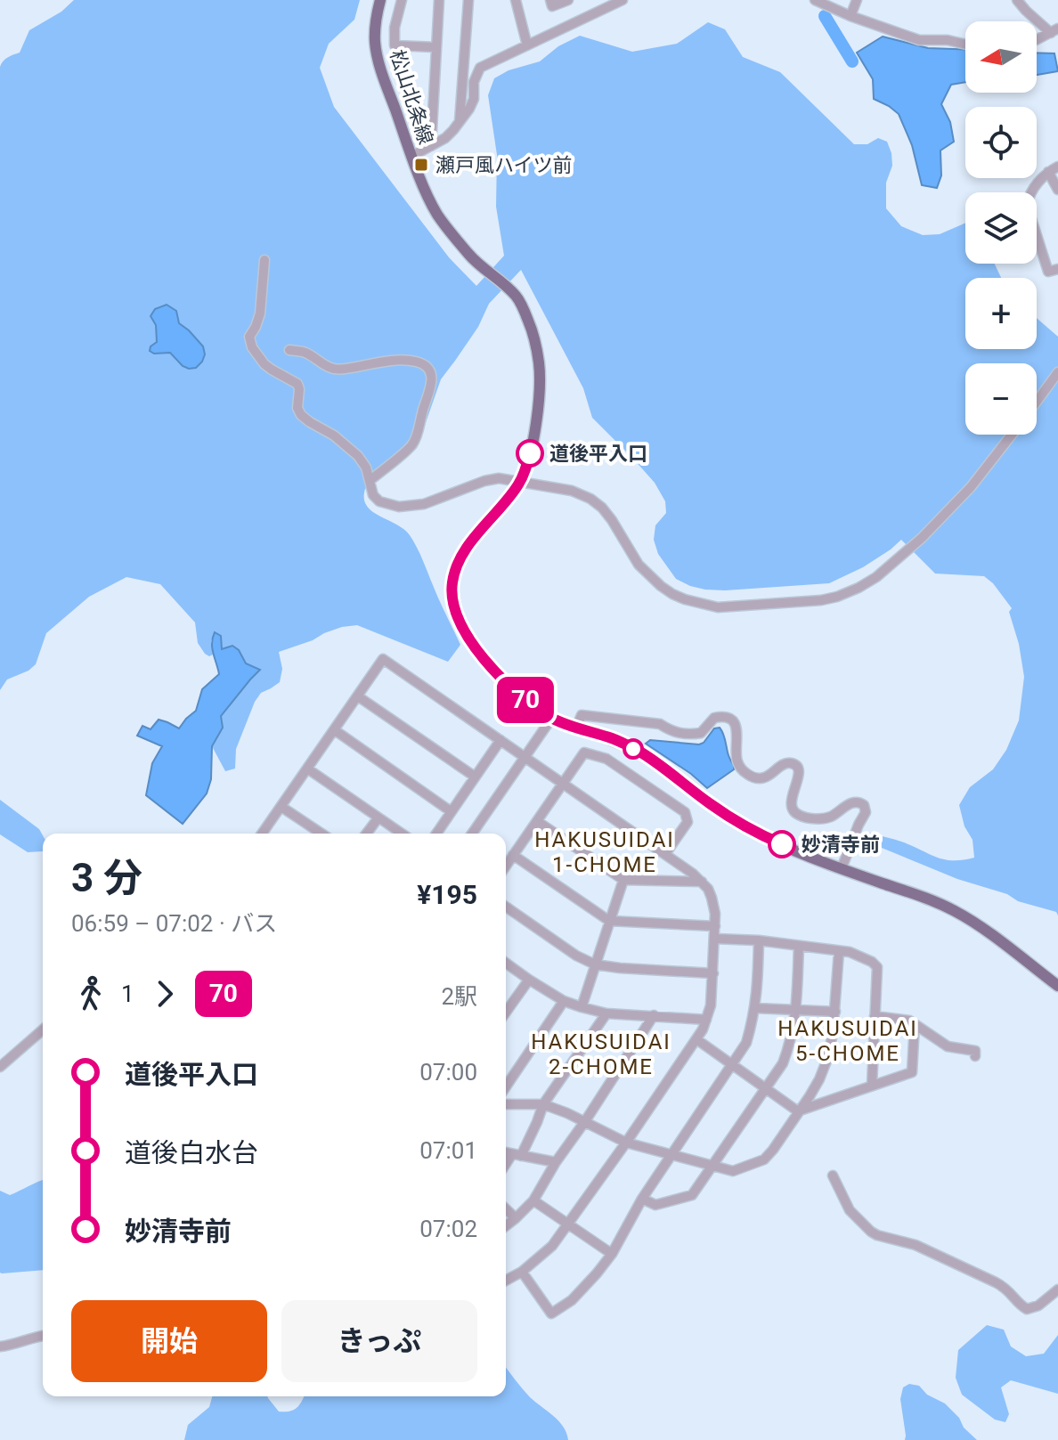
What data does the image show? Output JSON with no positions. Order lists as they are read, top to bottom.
{
  "streets": {
    "main road": ["松山北条線"]
  },
  "districts": ["HAKUSUIDAI 1-CHOME", "HAKUSUIDAI 5-CHOME", "HAKUSUIDAI 2-CHOME"],
  "places": {
    "transit": ["瀬戸風ハイツ前"],
    "other": ["道後平入口", "妙清寺前"]
  },
  "lines": ["bus line 70"],
  "north": "left",
  "page": {
    "on_map": "70",
    "map_buttons": ["+", "−"],
    "heading": ["3 分", "06:59 – 07:02 · バス", "¥195"],
    "legs": ["1", "70", "2駅"],
    "list": [
      {
        "name": "道後平入口",
        "value": "07:00"
      },
      {
        "name": "道後白水台",
        "value": "07:01"
      },
      {
        "name": "妙清寺前",
        "value": "07:02"
      }
    ],
    "buttons": ["開始", "きっぷ"]
  }
}
